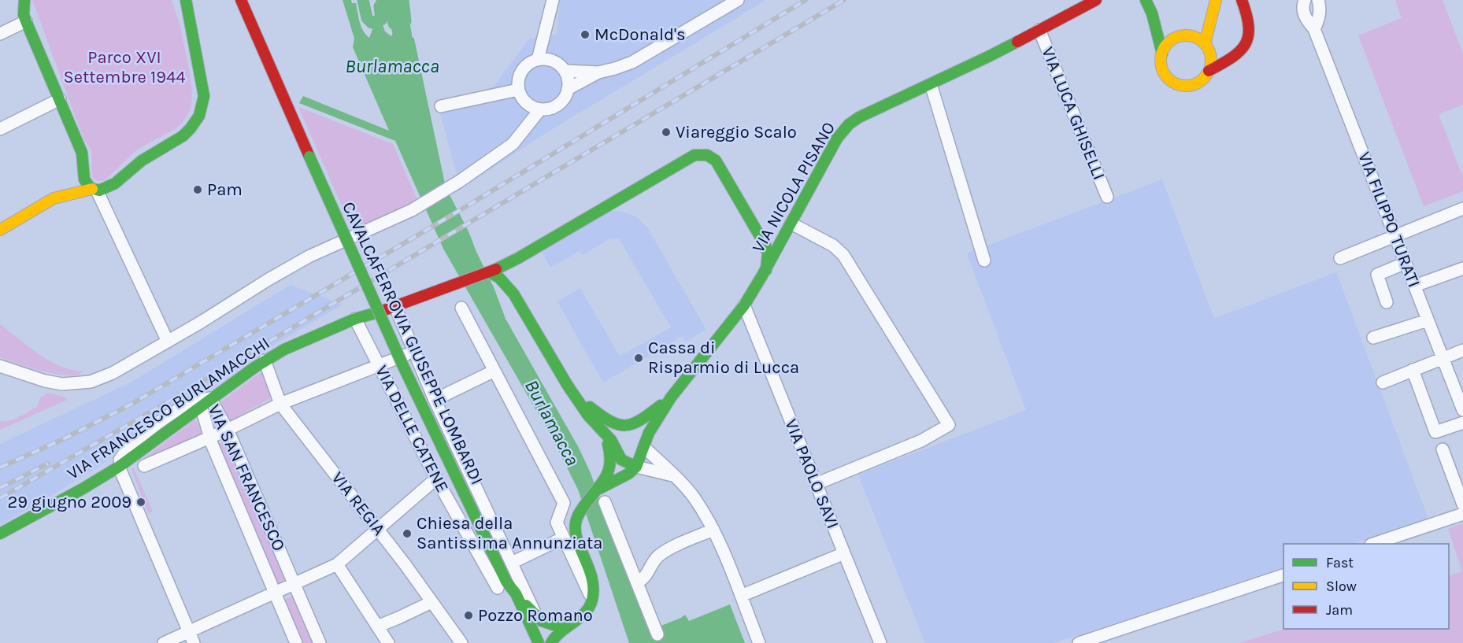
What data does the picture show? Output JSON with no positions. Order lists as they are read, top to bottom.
{
  "streets": {
    "street": [
      "VIA LUCA GHISELLI",
      "VIA NICOLA PISANO",
      "VIA FILIPPO TURATI",
      "CAVALCAFERROVIA GIUSEPPE LOMBARDI",
      "VIA FRANCESCO BURLAMACCHI",
      "VIA DELLE CATENE",
      "VIA PAOLO SAVI",
      "VIA SAN FRANCESCO",
      "VIA REGIA"
    ]
  },
  "crossings": [
    ["VIA LUCA GHISELLI", "VIA NICOLA PISANO"],
    ["VIA NICOLA PISANO", "VIA PAOLO SAVI"],
    ["CAVALCAFERROVIA GIUSEPPE LOMBARDI", "VIA DELLE CATENE"],
    ["VIA FRANCESCO BURLAMACCHI", "VIA DELLE CATENE"],
    ["VIA FRANCESCO BURLAMACCHI", "VIA SAN FRANCESCO"],
    ["VIA FRANCESCO BURLAMACCHI", "VIA REGIA"]
  ],
  "water": ["Burlamacca"],
  "parks": ["Parco XVI Settembre 1944"],
  "places": [
    "McDonald's",
    "Viareggio Scalo",
    "Pam",
    "Cassa di Risparmio di Lucca",
    "29 giugno 2009",
    "Chiesa della Santissima Annunziata",
    "Pozzo Romano"
  ],
  "legend": ["Fast", "Slow", "Jam"]
}
